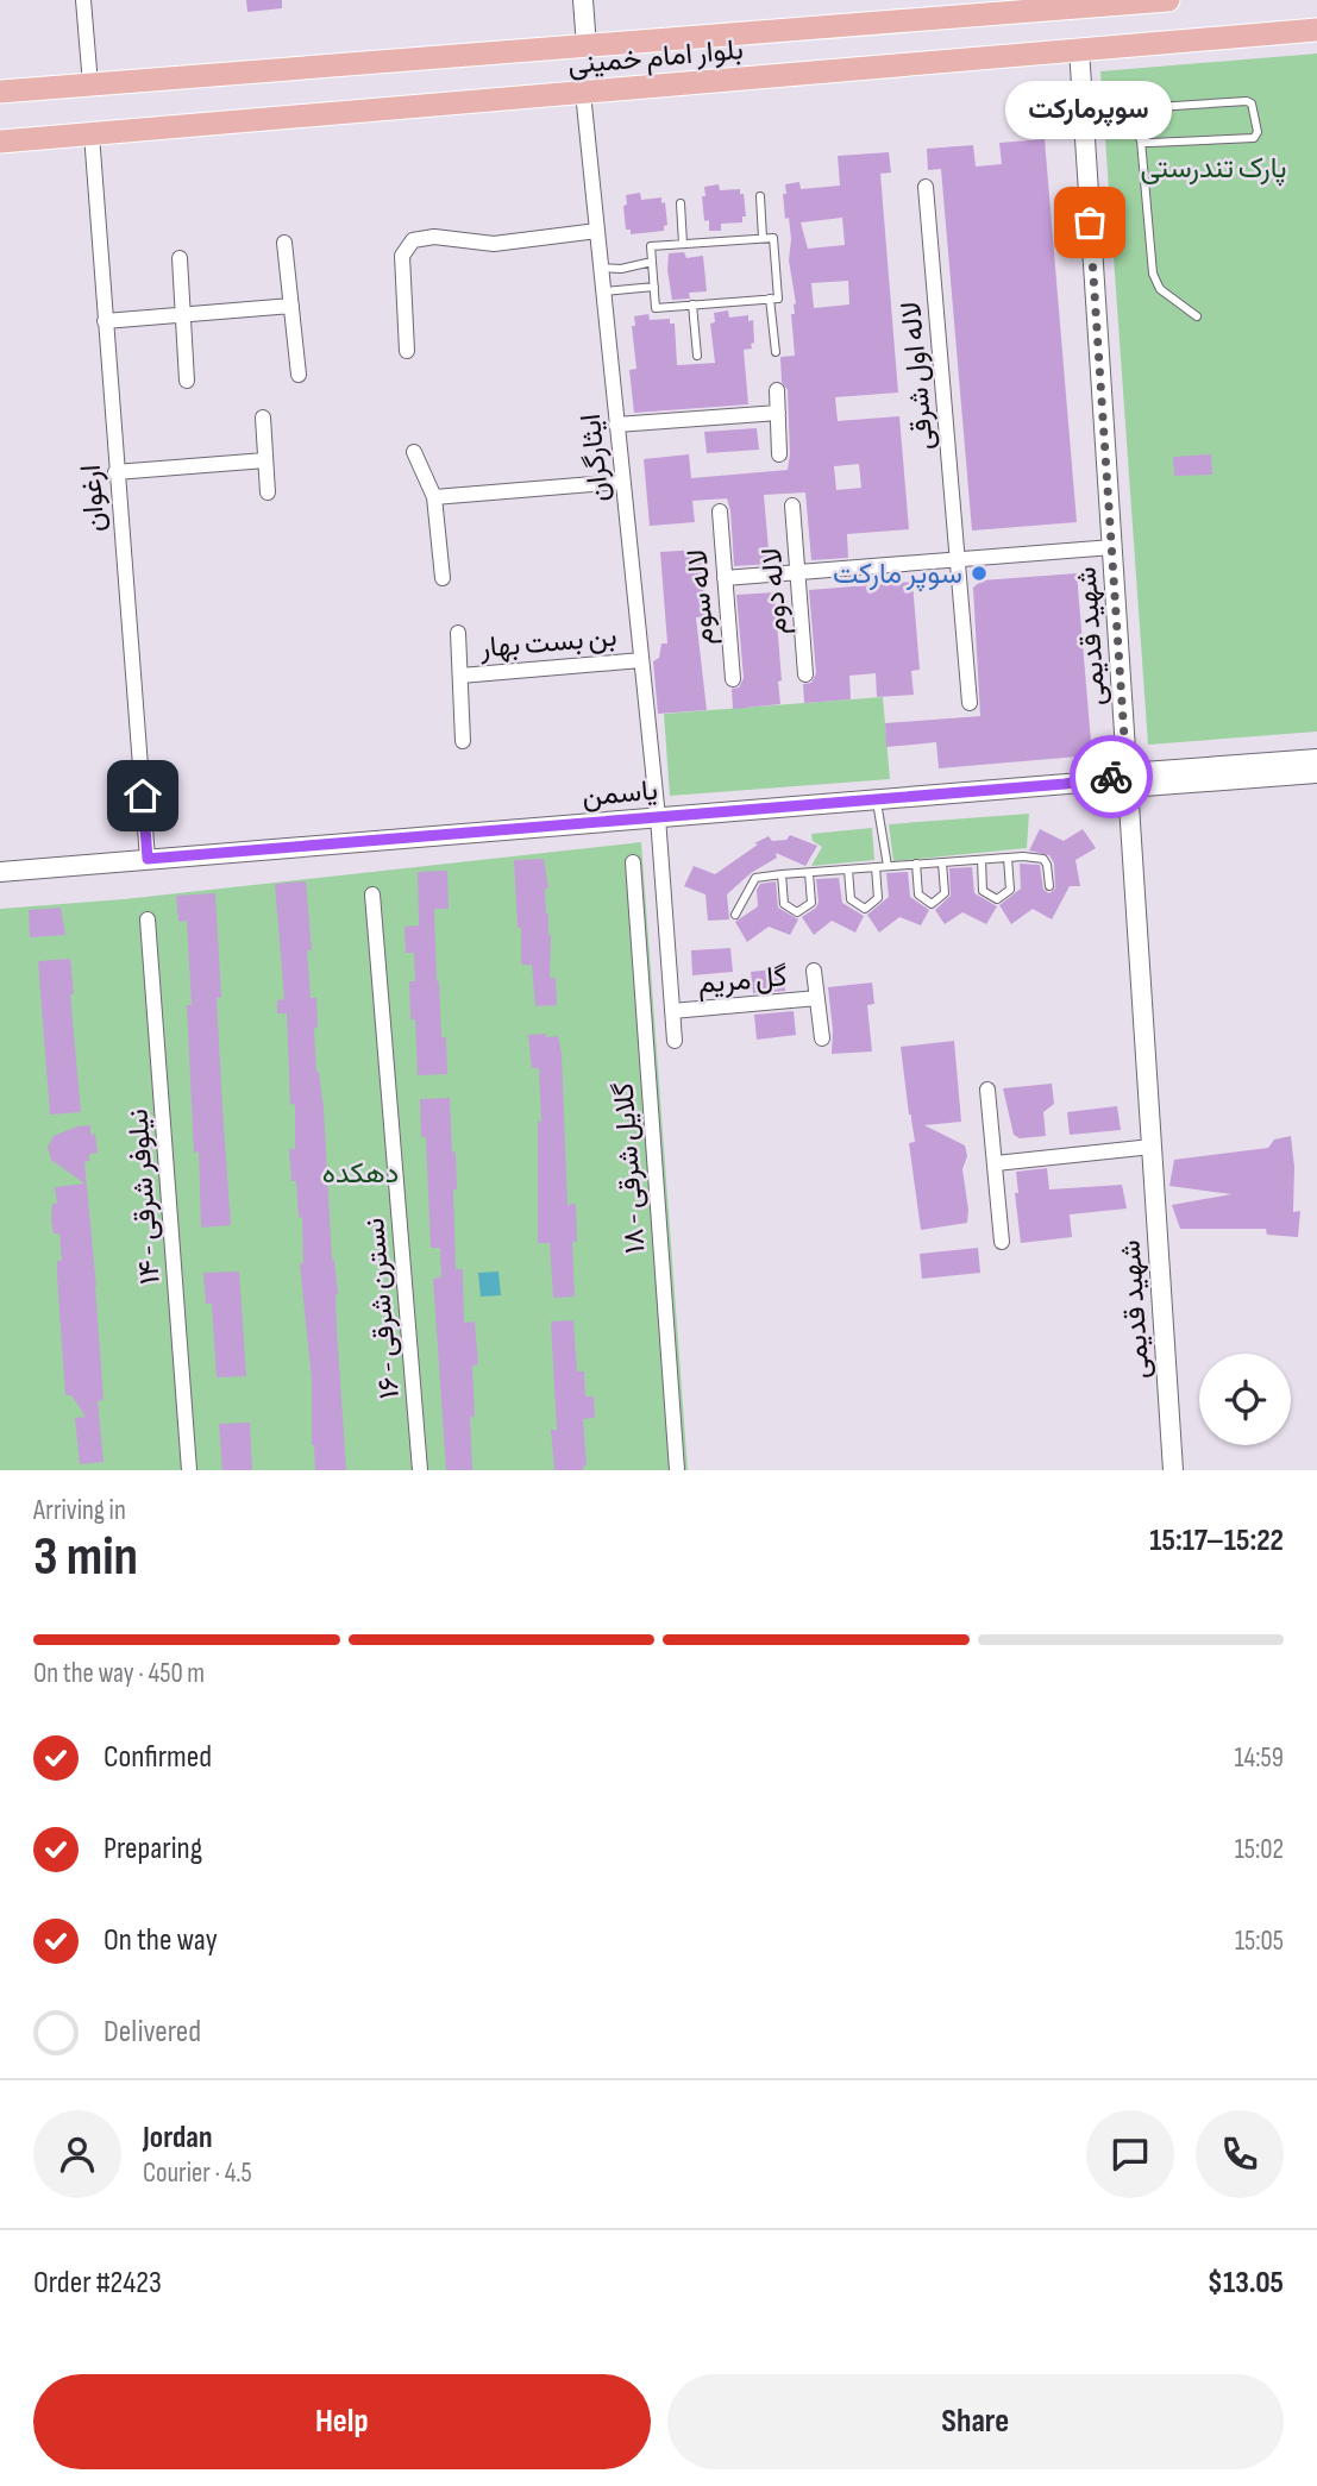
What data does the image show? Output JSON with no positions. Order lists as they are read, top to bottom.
{
  "streets": {
    "main road": ["بلوار امام خمینی"],
    "street": [
      "لاله اول شرقی",
      "ایثارگران",
      "ارغوان",
      "لاله دوم",
      "لاله سوم",
      "شهید قدیمی",
      "بن بست بهار",
      "یاسمن",
      "گل مریم",
      "گلایل شرقی - ۱۸",
      "نیلوفر شرقی - ۱۴",
      "نسترن شرقی - ۱۶"
    ]
  },
  "crossings": [
    ["بلوار امام خمینی", "ایثارگران"],
    ["بلوار امام خمینی", "ارغوان"],
    ["بلوار امام خمینی", "شهید قدیمی"],
    ["ایثارگران", "بن بست بهار"],
    ["ایثارگران", "یاسمن"],
    ["ایثارگران", "گل مریم"],
    ["ارغوان", "یاسمن"],
    ["شهید قدیمی", "یاسمن"]
  ],
  "parks": ["پارک تندرستی", "دهکده"],
  "places": ["سوپرمارکت", "سوپر مارکت"],
  "page": {
    "bubble": "سوپرمارکت",
    "heading": ["3 min", "Arriving in", "15:17–15:22"],
    "panel": [
      "Jordan",
      "Courier · 4.5",
      "Order #2423",
      "$13.05"
    ],
    "bar": "On the way · 450 m",
    "list": [
      ["Confirmed", "14:59"],
      ["Preparing", "15:02"],
      ["On the way", "15:05"],
      "Delivered"
    ],
    "buttons": ["Help", "Share"]
  }
}
